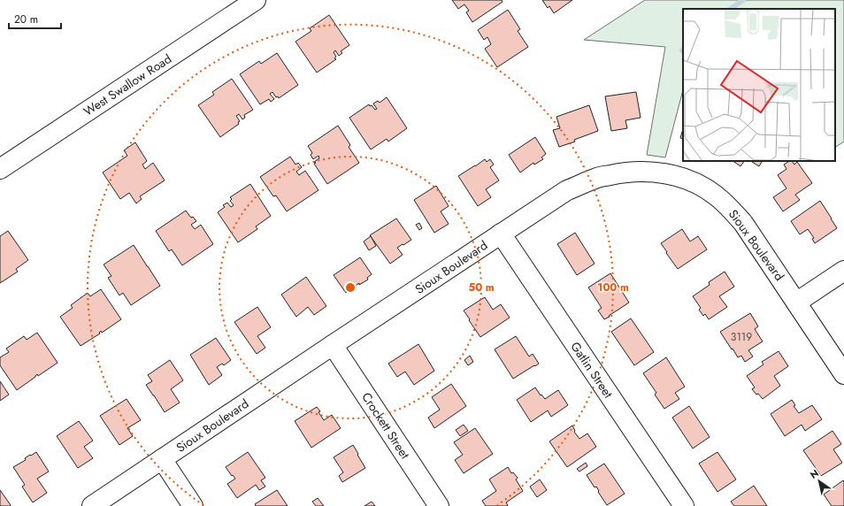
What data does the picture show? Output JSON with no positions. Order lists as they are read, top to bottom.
{
  "streets": {
    "street": [
      "West Swallow Road",
      "Sioux Boulevard",
      "Gatlin Street",
      "Crockett Street"
    ]
  },
  "crossings": [
    ["Sioux Boulevard", "Gatlin Street"],
    ["Sioux Boulevard", "Crockett Street"]
  ],
  "house_numbers": ["3119"],
  "scale_bar": "20 m",
  "north": "top left",
  "rings": ["50 m", "100 m"]
}
